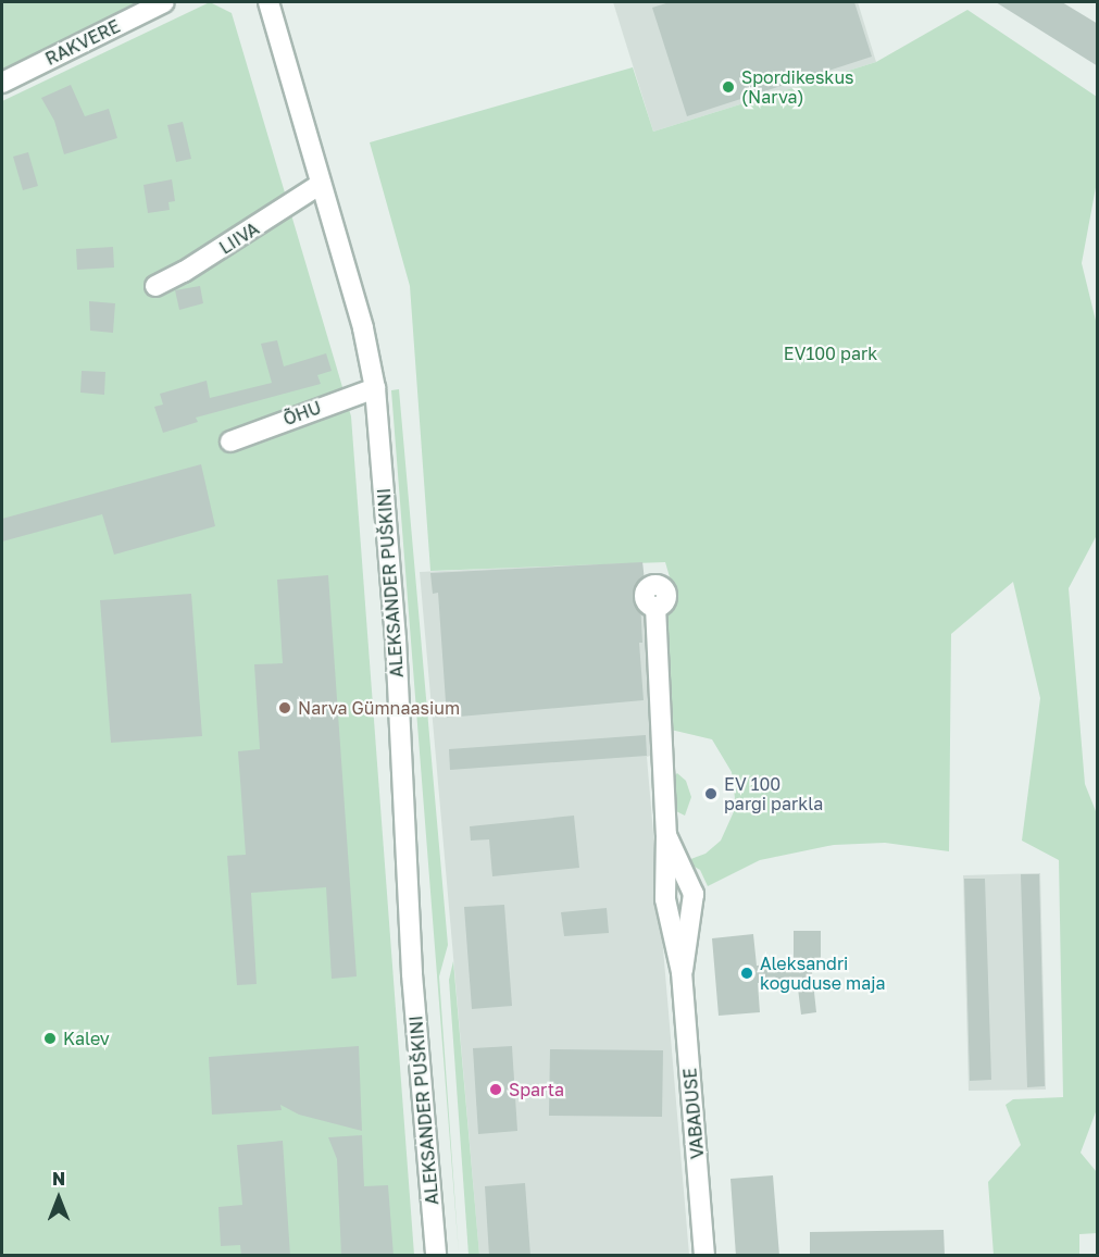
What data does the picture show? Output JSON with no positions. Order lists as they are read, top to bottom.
{
  "streets": {
    "street": [
      "RAKVERE",
      "LIIVA",
      "ÕHU",
      "ALEKSANDER PUŠKINI",
      "VABADUSE"
    ]
  },
  "crossings": [
    ["LIIVA", "ALEKSANDER PUŠKINI"],
    ["ÕHU", "ALEKSANDER PUŠKINI"]
  ],
  "parks": ["EV100 park"],
  "places": [
    "Spordikeskus (Narva)",
    "Narva Gümnaasium",
    "EV 100 pargi parkla",
    "Aleksandri koguduse maja",
    "Kalev",
    "Sparta"
  ],
  "north": "top"
}
